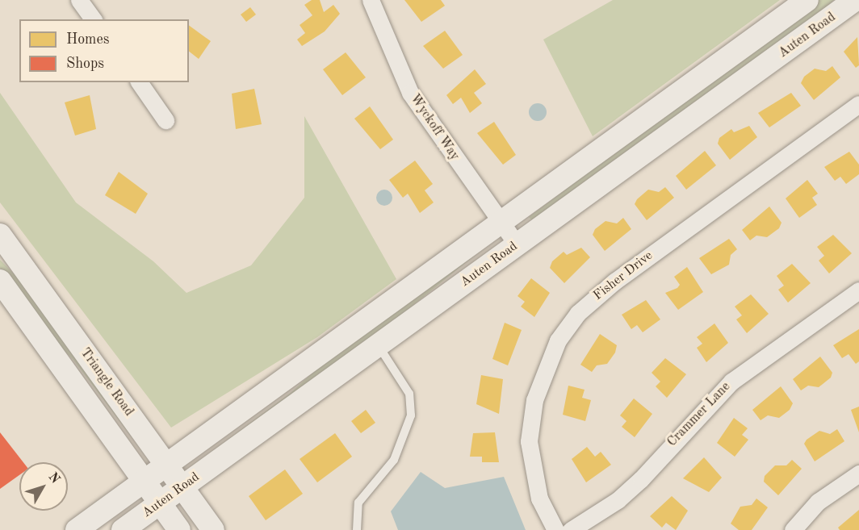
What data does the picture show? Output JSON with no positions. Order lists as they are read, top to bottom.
{
  "streets": {
    "street": [
      "Auten Road",
      "Wyckoff Way",
      "Fisher Drive",
      "Triangle Road",
      "Crammer Lane"
    ]
  },
  "crossings": [
    ["Auten Road", "Wyckoff Way"],
    ["Auten Road", "Triangle Road"]
  ],
  "legend": ["Homes", "Shops"],
  "north": "top right"
}
